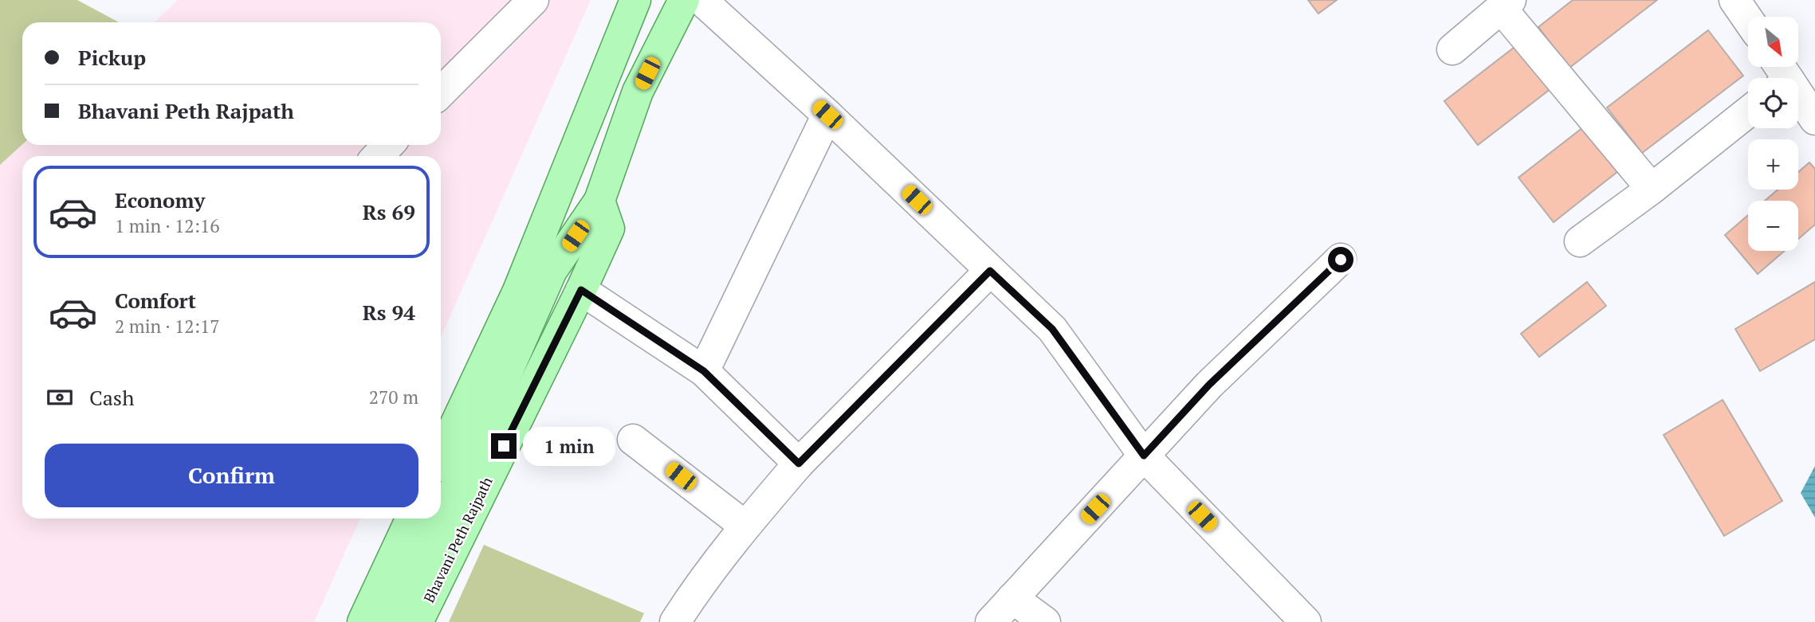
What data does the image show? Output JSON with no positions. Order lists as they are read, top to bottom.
{
  "streets": {
    "main road": ["Bhavani Peth Rajpath"]
  },
  "north": "bottom right",
  "page": {
    "map_buttons": ["+", "−"],
    "banner": ["Pickup", "Bhavani Peth Rajpath"],
    "list": [
      {
        "name": "Economy",
        "note": "1 min · 12:16",
        "value": "Rs 69"
      },
      {
        "name": "Comfort",
        "note": "2 min · 12:17",
        "value": "Rs 94"
      }
    ],
    "pay": ["Cash", "270 m"],
    "bubble": "1 min",
    "buttons": "Confirm"
  }
}
